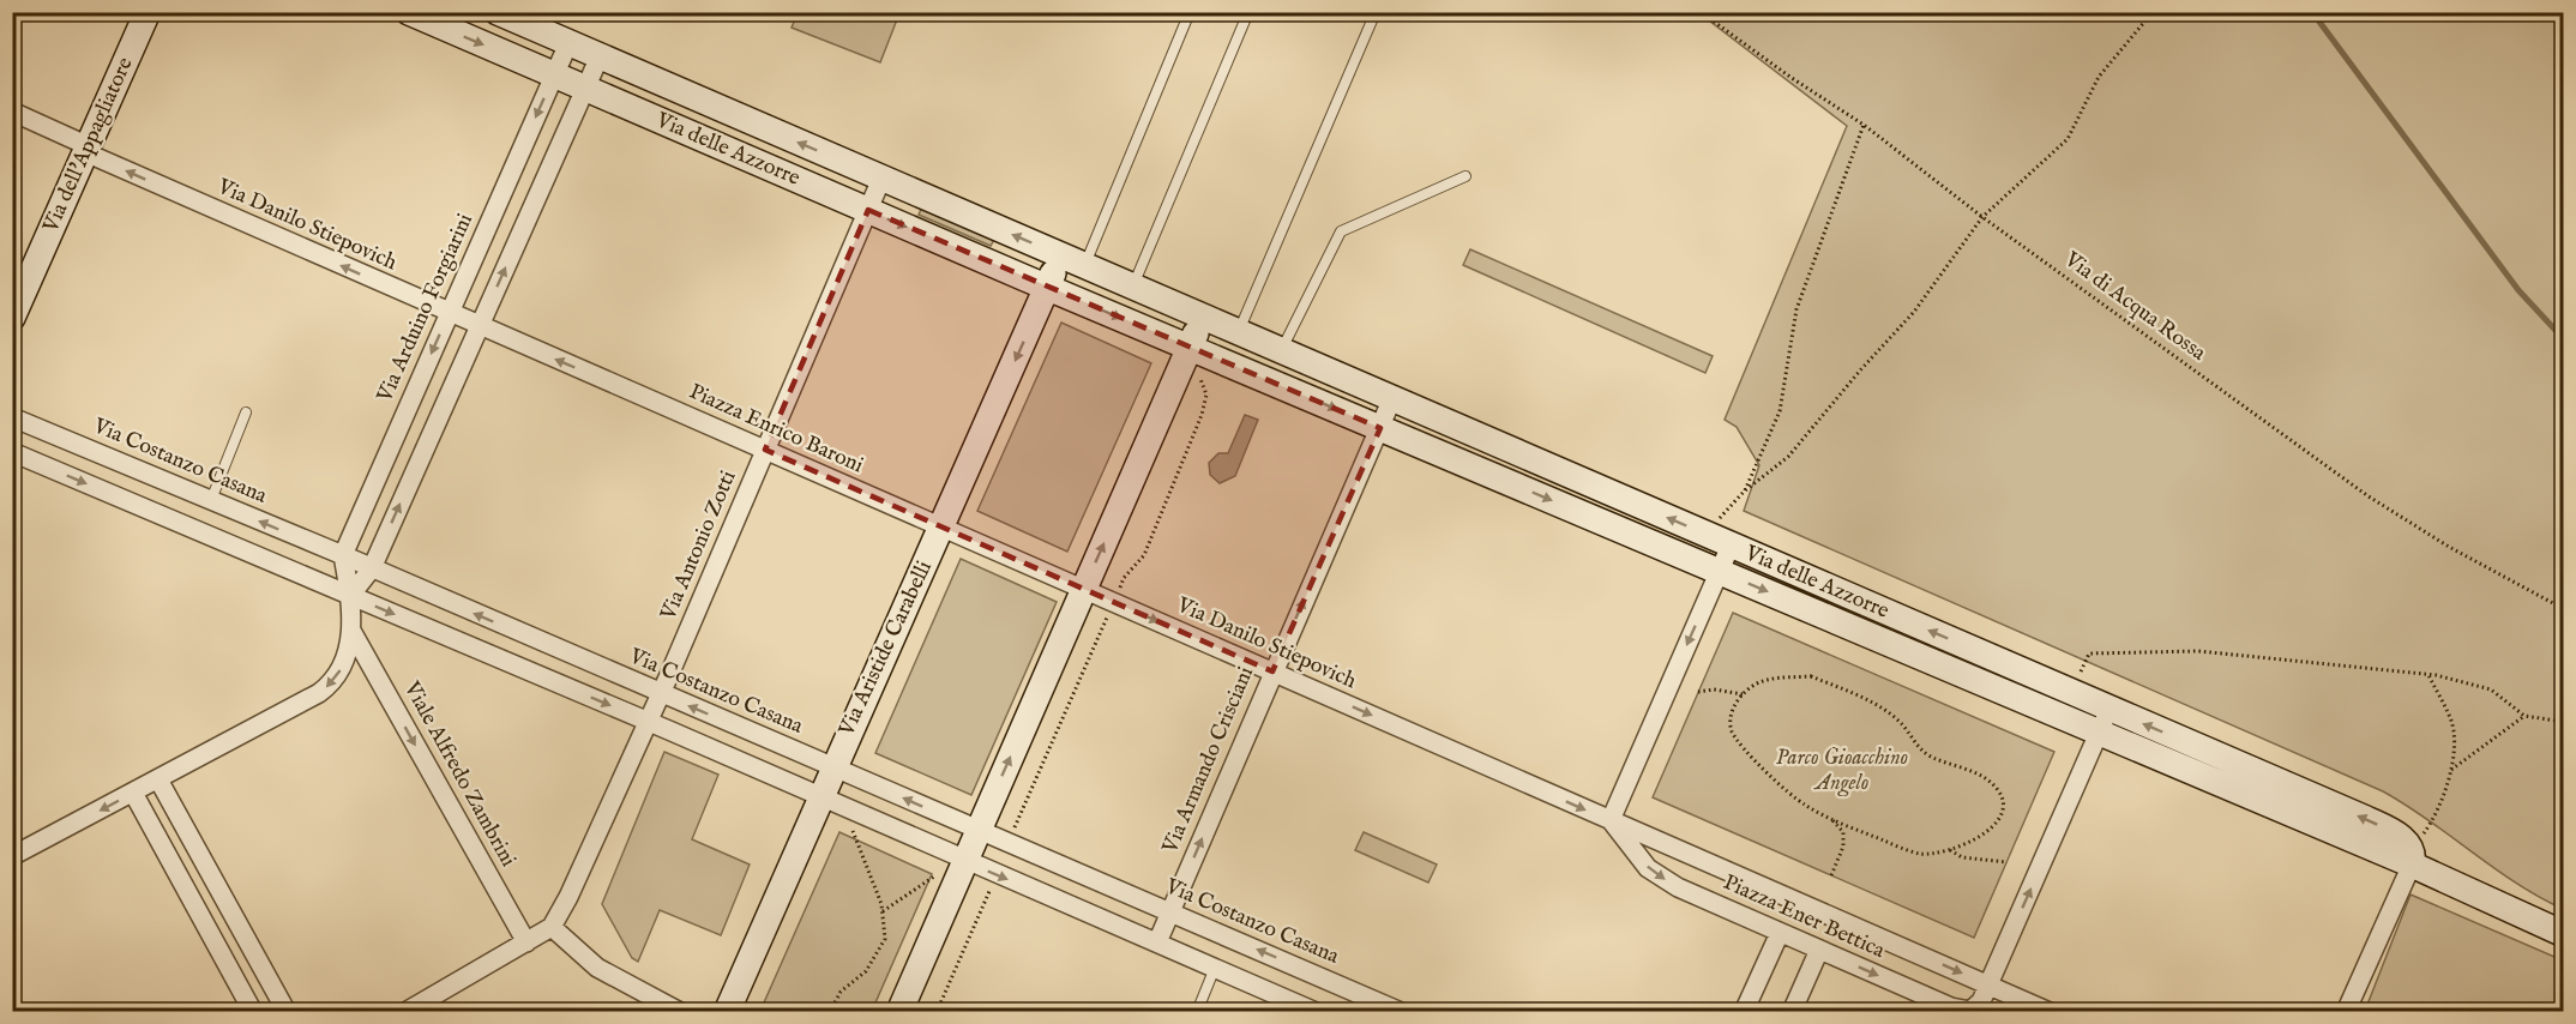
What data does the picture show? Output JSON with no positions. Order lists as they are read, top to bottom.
{
  "streets": {
    "street": [
      "Via dell'Appagliatore",
      "Via delle Azzorre",
      "Via Danilo Stiepovich",
      "Via Arduino Forgiarini",
      "Piazza Enrico Baroni",
      "Via Costanzo Casana",
      "Via Antonio Zotti",
      "Via Aristide Carabelli",
      "Via Armando Crisciani",
      "Viale Alfredo Zambrini",
      "Piazza Ener Bettica"
    ],
    "path": ["Via di Acqua Rossa"]
  },
  "crossings": [
    ["Via dell'Appagliatore", "Via Danilo Stiepovich"],
    ["Via delle Azzorre", "Via Arduino Forgiarini"],
    ["Via delle Azzorre", "Via Antonio Zotti"],
    ["Via delle Azzorre", "Via Aristide Carabelli"],
    ["Via delle Azzorre", "Via Armando Crisciani"],
    ["Via delle Azzorre", "Piazza Ener Bettica"],
    ["Via Danilo Stiepovich", "Via Arduino Forgiarini"],
    ["Via Danilo Stiepovich", "Piazza Enrico Baroni"],
    ["Via Danilo Stiepovich", "Via Aristide Carabelli"],
    ["Via Danilo Stiepovich", "Via Armando Crisciani"],
    ["Via Danilo Stiepovich", "Piazza Ener Bettica"],
    ["Via Arduino Forgiarini", "Via Costanzo Casana"],
    ["Piazza Enrico Baroni", "Via Antonio Zotti"],
    ["Via Costanzo Casana", "Via Antonio Zotti"],
    ["Via Costanzo Casana", "Via Aristide Carabelli"],
    ["Via Costanzo Casana", "Via Armando Crisciani"]
  ],
  "one_way": ["Via Armando Crisciani", "Viale Alfredo Zambrini"],
  "parks": ["Parco Gioacchino Angelo"]
}
